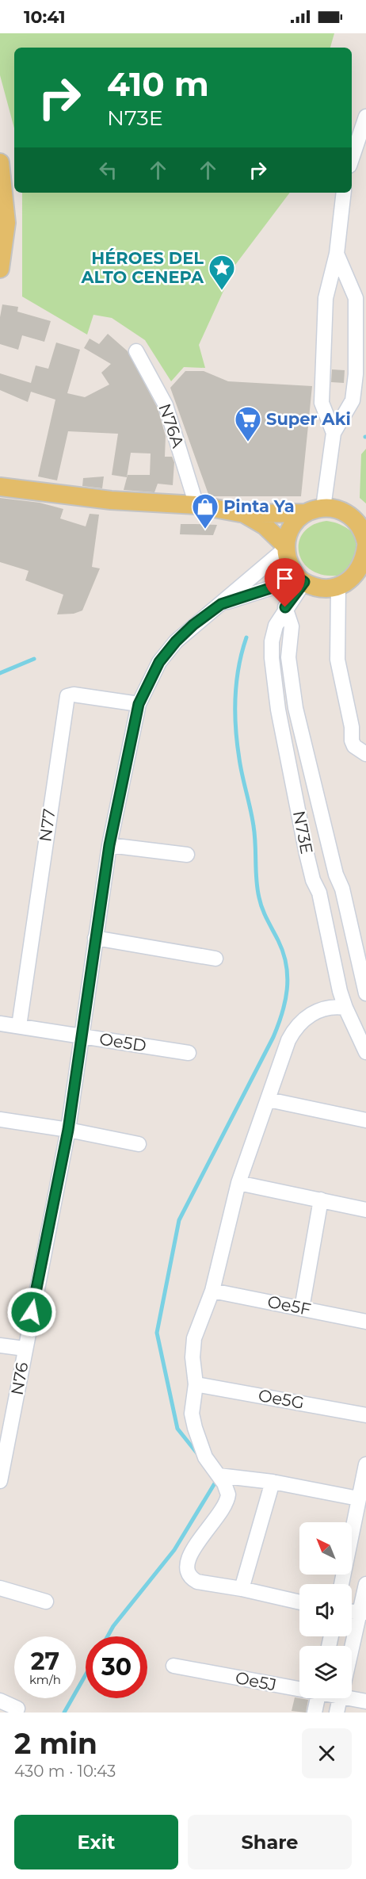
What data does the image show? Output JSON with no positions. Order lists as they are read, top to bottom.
{
  "streets": {
    "street": [
      "N76A",
      "N77",
      "N73E",
      "Oe5D",
      "Oe5F",
      "N76",
      "Oe5G",
      "Oe5J"
    ]
  },
  "crossings": [
    ["N77", "Oe5D"],
    ["N77", "N76"],
    ["N73E", "N76"],
    ["Oe5D", "N76"]
  ],
  "places": {
    "place": ["HÉROES DEL ALTO CENEPA"],
    "supermarket": ["Super Aki"],
    "shop": ["Pinta Ya"]
  },
  "north": "top left",
  "page": {
    "status": "10:41",
    "turn": ["410 m", "N73E"],
    "speed": "27 km/h",
    "limit": "30",
    "heading": ["2 min", "430 m · 10:43"],
    "buttons": ["Exit", "Share"]
  }
}
